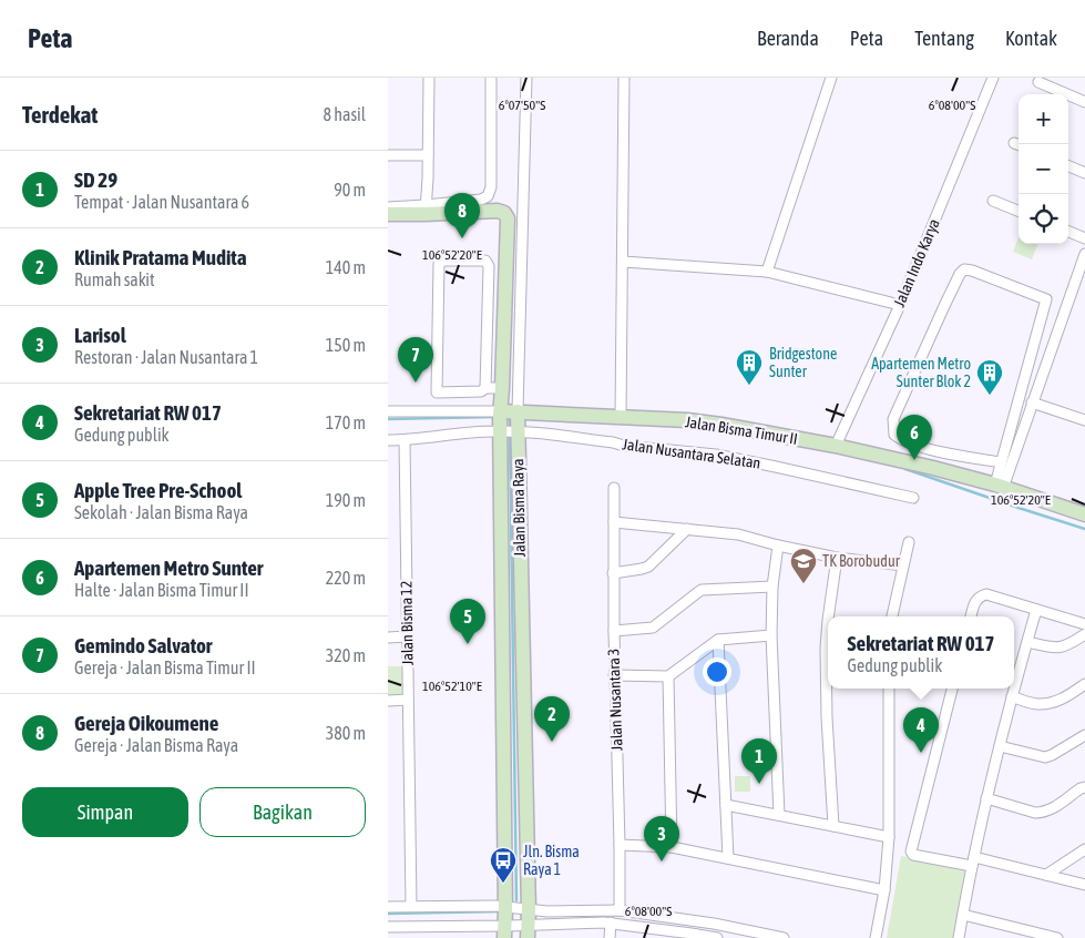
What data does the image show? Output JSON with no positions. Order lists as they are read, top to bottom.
{
  "streets": {
    "street": [
      "Jalan Indo Karya",
      "Jalan Bisma Timur II",
      "Jalan Nusantara Selatan",
      "Jalan Bisma Raya",
      "Jalan Bisma 12",
      "Jalan Nusantara 3"
    ]
  },
  "crossings": [
    ["Jalan Indo Karya", "Jalan Bisma Timur II"],
    ["Jalan Bisma Timur II", "Jalan Nusantara Selatan"],
    ["Jalan Bisma Timur II", "Jalan Bisma Raya"],
    ["Jalan Nusantara Selatan", "Jalan Bisma Raya"]
  ],
  "places": {
    "building": ["Bridgestone Sunter", "Apartemen Metro Sunter Blok 2"],
    "school or university": ["TK Borobudur"],
    "bus stop": ["Jln. Bisma Raya 1"]
  },
  "page": {
    "header": "Peta",
    "nav": [
      "Beranda",
      "Peta",
      "Tentang",
      "Kontak"
    ],
    "heading": ["Terdekat", "8 hasil"],
    "map_buttons": ["+", "−"],
    "list": [
      {
        "mark": "1",
        "name": "SD 29",
        "note": "Tempat · Jalan Nusantara 6",
        "value": "90 m"
      },
      {
        "mark": "2",
        "name": "Klinik Pratama Mudita",
        "note": "Rumah sakit",
        "value": "140 m"
      },
      {
        "mark": "3",
        "name": "Larisol",
        "note": "Restoran · Jalan Nusantara 1",
        "value": "150 m"
      },
      {
        "mark": "4",
        "name": "Sekretariat RW 017",
        "note": "Gedung publik",
        "value": "170 m"
      },
      {
        "mark": "5",
        "name": "Apple Tree Pre-School",
        "note": "Sekolah · Jalan Bisma Raya",
        "value": "190 m"
      },
      {
        "mark": "6",
        "name": "Apartemen Metro Sunter",
        "note": "Halte · Jalan Bisma Timur II",
        "value": "220 m"
      },
      {
        "mark": "7",
        "name": "Gemindo Salvator",
        "note": "Gereja · Jalan Bisma Timur II",
        "value": "320 m"
      },
      {
        "mark": "8",
        "name": "Gereja Oikoumene",
        "note": "Gereja · Jalan Bisma Raya",
        "value": "380 m"
      }
    ],
    "pins": [
      "8",
      "7",
      "6",
      "5",
      "2",
      "4",
      "1",
      "3"
    ],
    "popup": ["Sekretariat RW 017", "Gedung publik"],
    "buttons": ["Simpan", "Bagikan"]
  },
  "coordinates": [
    "6°07'50\"S",
    "6°08'00\"S",
    "106°52'20\"E",
    "106°52'10\"E"
  ]
}
